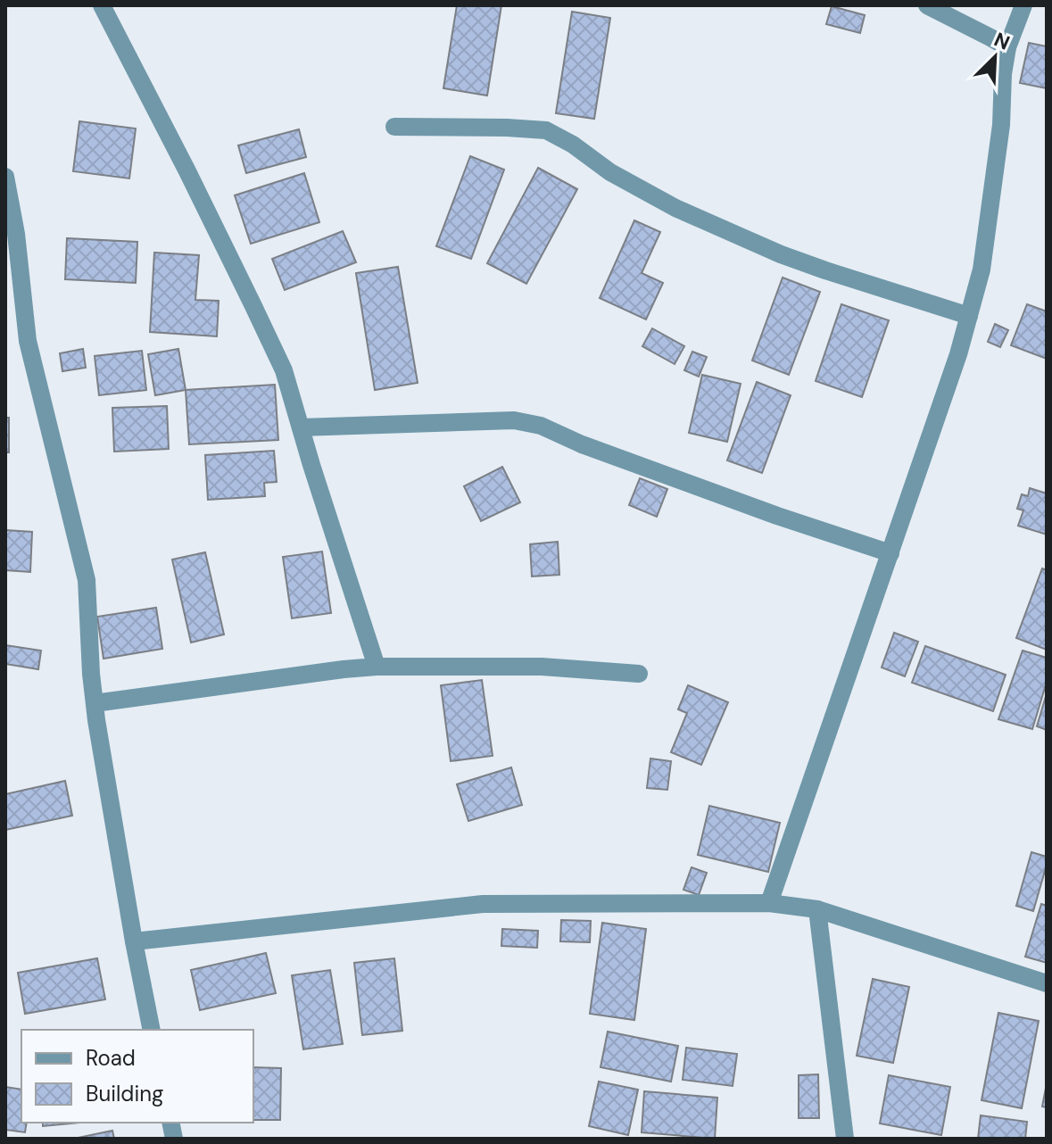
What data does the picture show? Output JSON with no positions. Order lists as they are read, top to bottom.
{
  "legend": ["Road", "Building"],
  "north": "top right"
}
